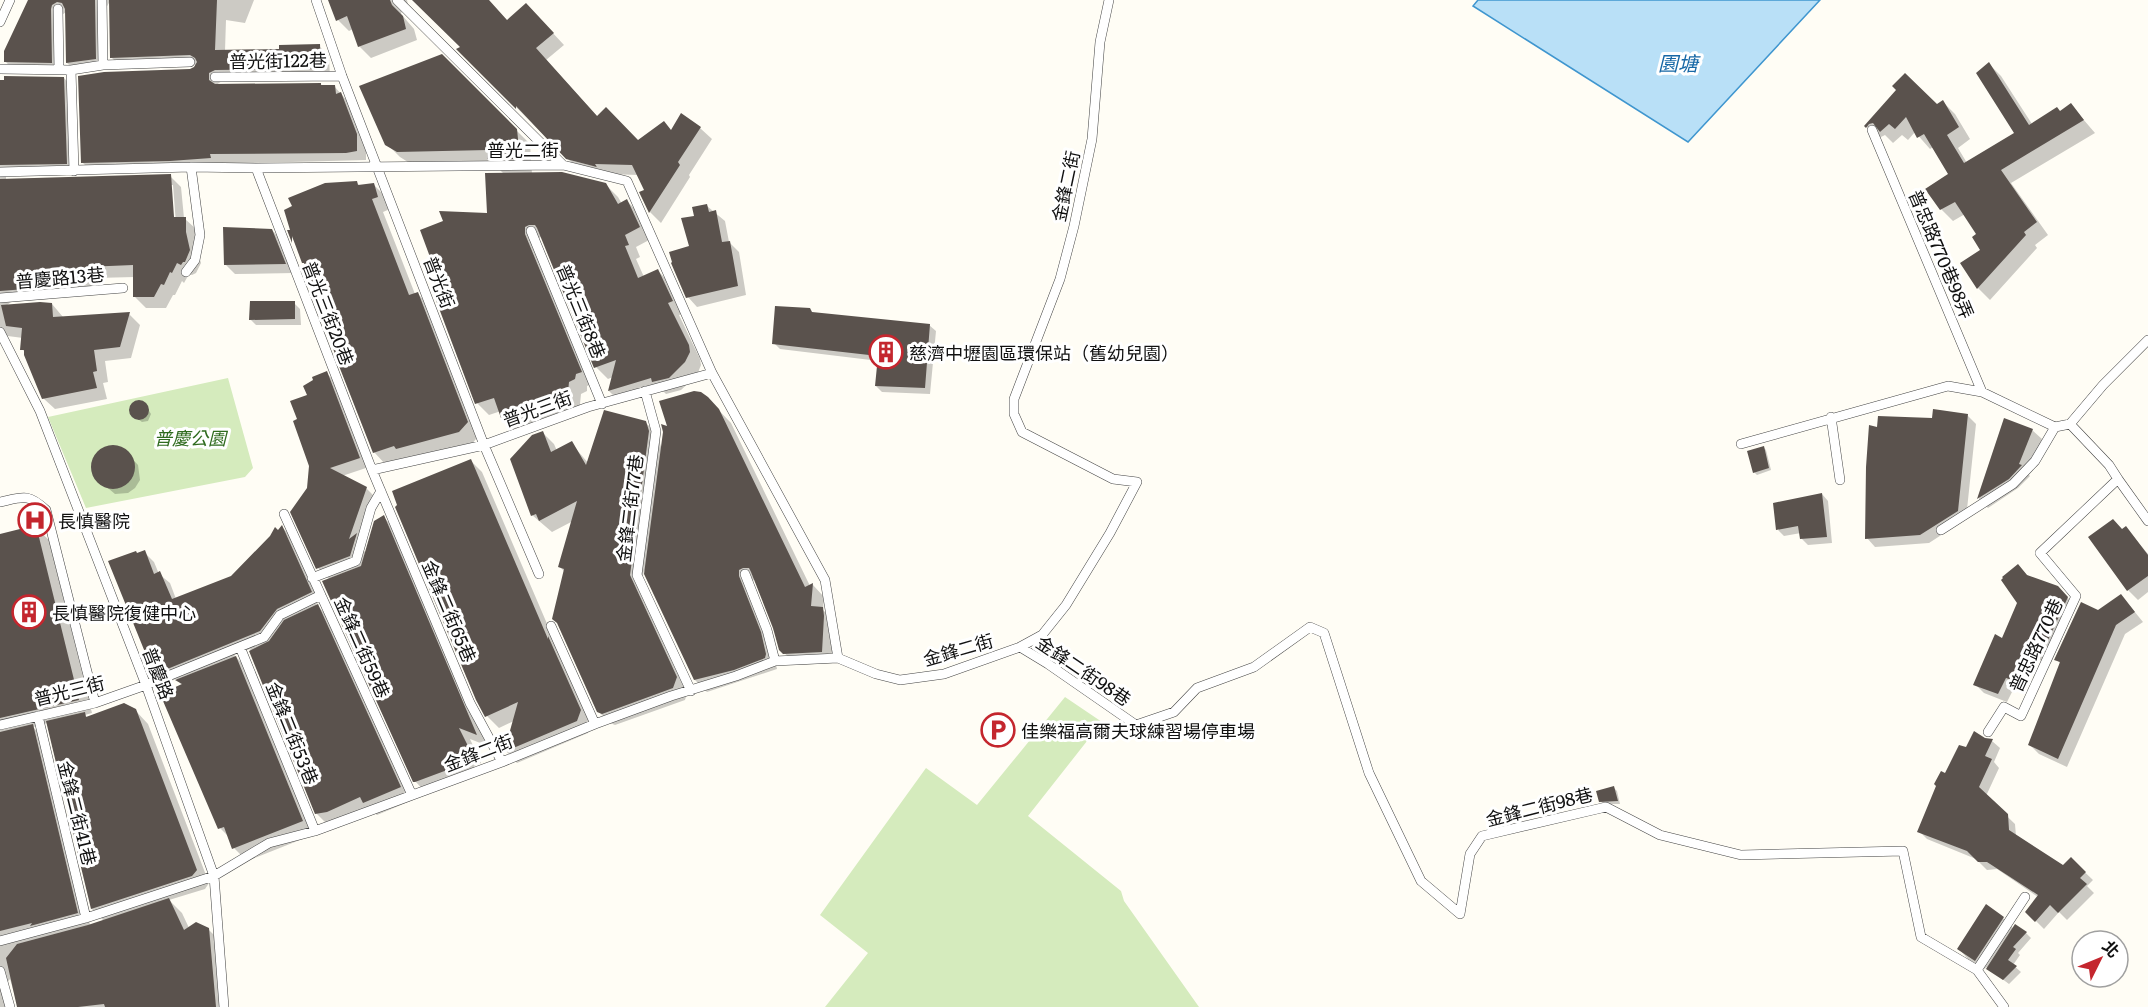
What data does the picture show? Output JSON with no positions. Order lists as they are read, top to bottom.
{
  "streets": {
    "lane": [
      "普光街122巷",
      "普光二街",
      "金鋒二街",
      "普忠路770巷98弄",
      "普慶路13巷",
      "普光街",
      "普光三街8巷",
      "普光三街20巷",
      "普光三街",
      "金鋒二街77巷",
      "金鋒二街65巷",
      "普忠路770巷",
      "金鋒二街59巷",
      "金鋒二街98巷",
      "普慶路",
      "金鋒二街53巷",
      "金鋒二街41巷"
    ]
  },
  "crossings": [
    ["普光街122巷", "普光街"],
    ["普光二街", "金鋒二街"],
    ["普光二街", "普光街"],
    ["普光二街", "普光三街20巷"],
    ["普光二街", "普光三街"],
    ["金鋒二街", "金鋒二街77巷"],
    ["金鋒二街", "金鋒二街65巷"],
    ["金鋒二街", "金鋒二街59巷"],
    ["金鋒二街", "金鋒二街98巷"],
    ["金鋒二街", "普慶路"],
    ["金鋒二街", "金鋒二街53巷"],
    ["金鋒二街", "金鋒二街41巷"],
    ["普光街", "普光三街"],
    ["普光三街8巷", "普光三街"],
    ["普光三街20巷", "普光三街"],
    ["普光三街20巷", "金鋒二街65巷"],
    ["普光三街", "金鋒二街77巷"],
    ["普光三街", "金鋒二街65巷"],
    ["普光三街", "金鋒二街59巷"],
    ["普光三街", "普慶路"],
    ["普光三街", "金鋒二街53巷"],
    ["普光三街", "金鋒二街41巷"]
  ],
  "water": ["園塘"],
  "parks": ["普慶公園"],
  "places": {
    "building": ["慈濟中壢園區環保站（舊幼兒園）", "長慎醫院復健中心"],
    "hospital": ["長慎醫院"],
    "parking": ["佳樂福高爾夫球練習場停車場"]
  },
  "north": "top right"
}
